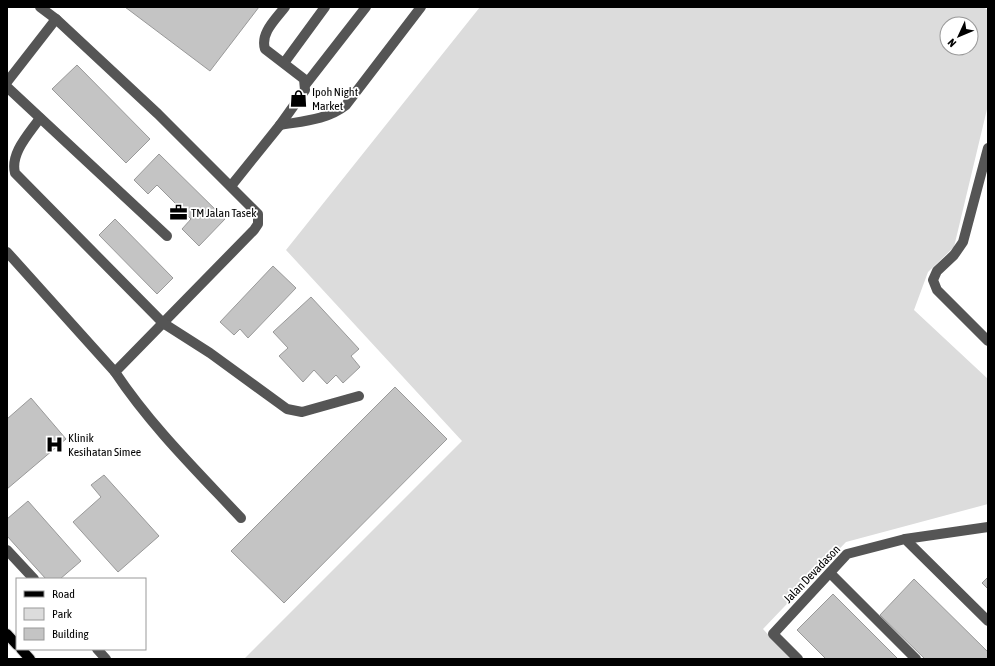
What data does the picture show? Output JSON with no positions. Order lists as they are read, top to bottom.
{
  "streets": {
    "street": ["Jalan Devadason"]
  },
  "places": {
    "shop": ["Ipoh Night Market"],
    "office": ["TM Jalan Tasek"],
    "hospital": ["Klinik Kesihatan Simee"]
  },
  "legend": ["Road", "Park", "Building"],
  "north": "bottom left"
}
